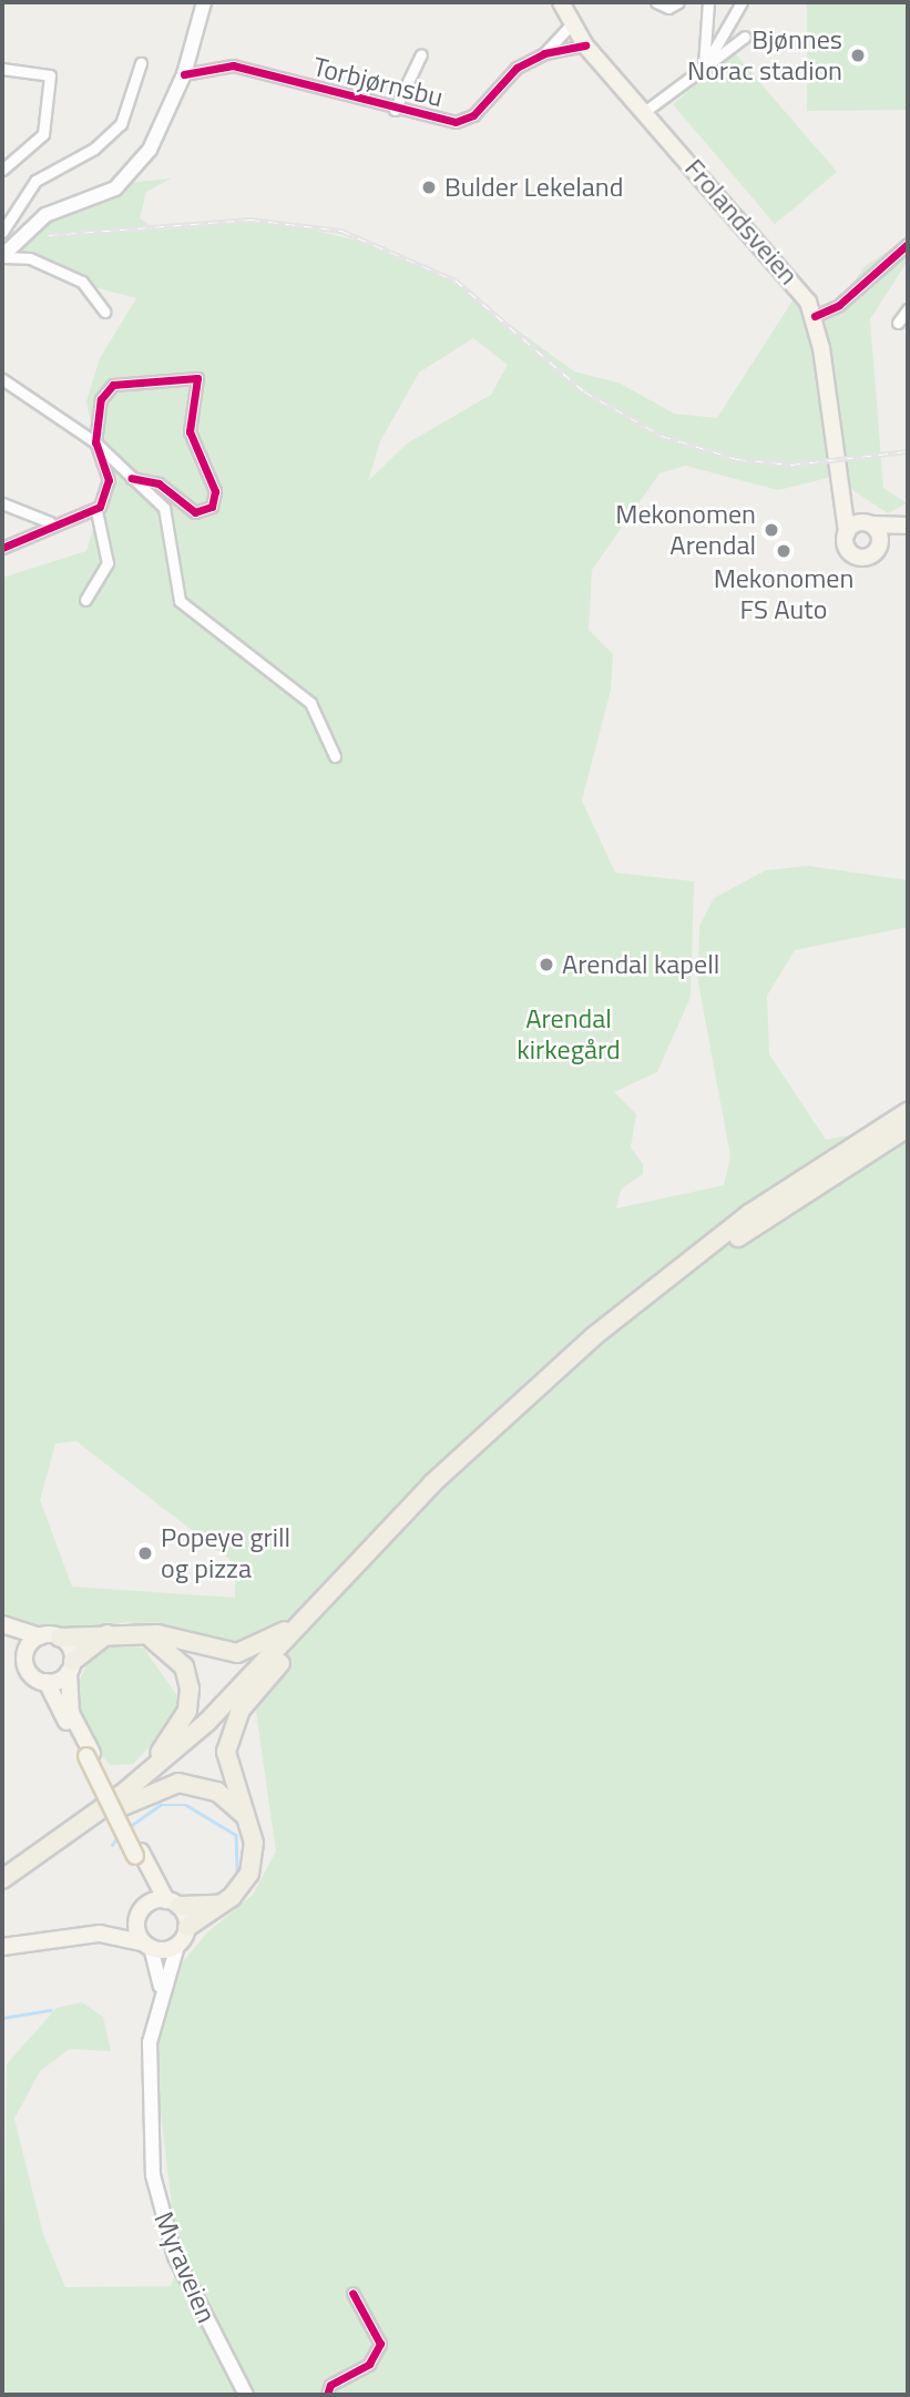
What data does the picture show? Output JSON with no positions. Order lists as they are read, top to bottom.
{
  "streets": {
    "main road": ["Frolandsveien", "Myraveien"],
    "street": ["Torbjørnsbu"]
  },
  "crossings": [
    ["Torbjørnsbu", "Frolandsveien"]
  ],
  "parks": ["Arendal kirkegård"],
  "places": [
    "Bjønnes Norac stadion",
    "Bulder Lekeland",
    "Mekonomen Arendal",
    "Mekonomen FS Auto",
    "Arendal kapell",
    "Popeye grill og pizza"
  ]
}
